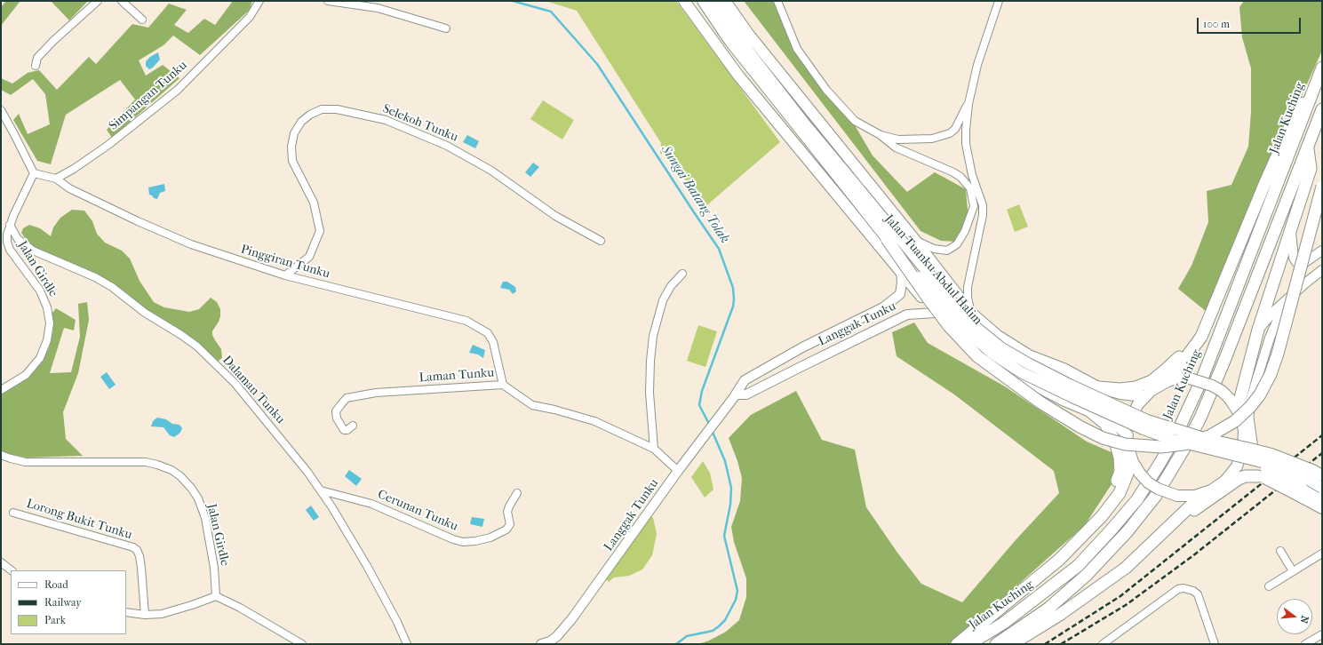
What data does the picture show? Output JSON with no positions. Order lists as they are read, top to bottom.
{
  "streets": {
    "highway": ["Jalan Kuching"],
    "main road": ["Jalan Tuanku Abdul Halim"],
    "street": [
      "Simpangan Tunku",
      "Selekoh Tunku",
      "Pinggiran Tunku",
      "Jalan Girdle",
      "Langgak Tunku",
      "Laman Tunku",
      "Dalaman Tunku",
      "Cerunan Tunku",
      "Lorong Bukit Tunku"
    ]
  },
  "crossings": [
    ["Simpangan Tunku", "Pinggiran Tunku"],
    ["Selekoh Tunku", "Pinggiran Tunku"],
    ["Pinggiran Tunku", "Jalan Girdle"],
    ["Pinggiran Tunku", "Laman Tunku"],
    ["Jalan Girdle", "Dalaman Tunku"],
    ["Jalan Tuanku Abdul Halim", "Langgak Tunku"],
    ["Langgak Tunku", "Laman Tunku"],
    ["Dalaman Tunku", "Cerunan Tunku"]
  ],
  "water": ["Sungai Batang Tolak"],
  "legend": ["Road", "Railway", "Park"],
  "scale_bar": "100 m",
  "north": "right"
}
